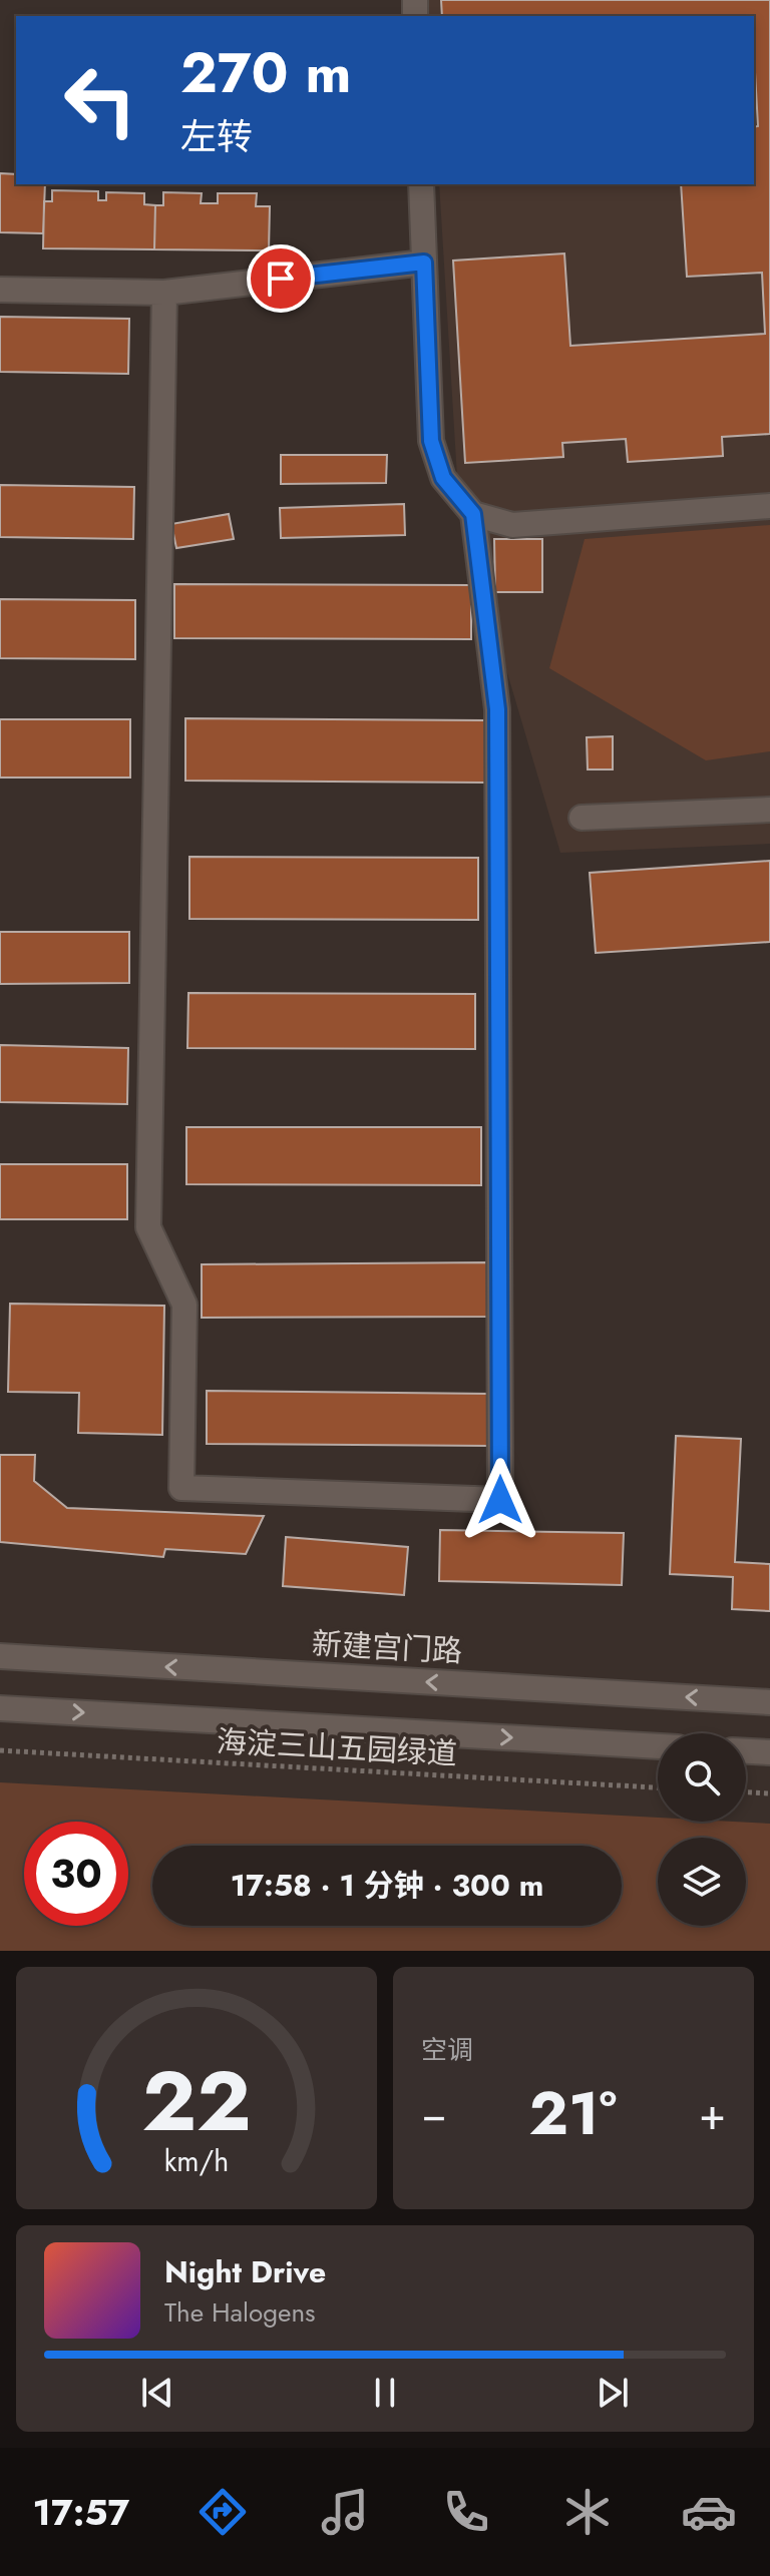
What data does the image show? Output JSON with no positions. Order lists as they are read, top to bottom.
{
  "streets": {
    "street": ["新建宫门路"],
    "path": ["海淀三山五园绿道"]
  },
  "page": {
    "turn": ["270 m", "左转"],
    "limit": "30",
    "trip": "17:58 · 1 分钟 · 300 m",
    "tile": "空调",
    "heat": ["−", "21°", "+"],
    "song": ["Night Drive", "The Halogens"],
    "tabs": "17:57",
    "gauge": ["22", "km/h"]
  }
}
